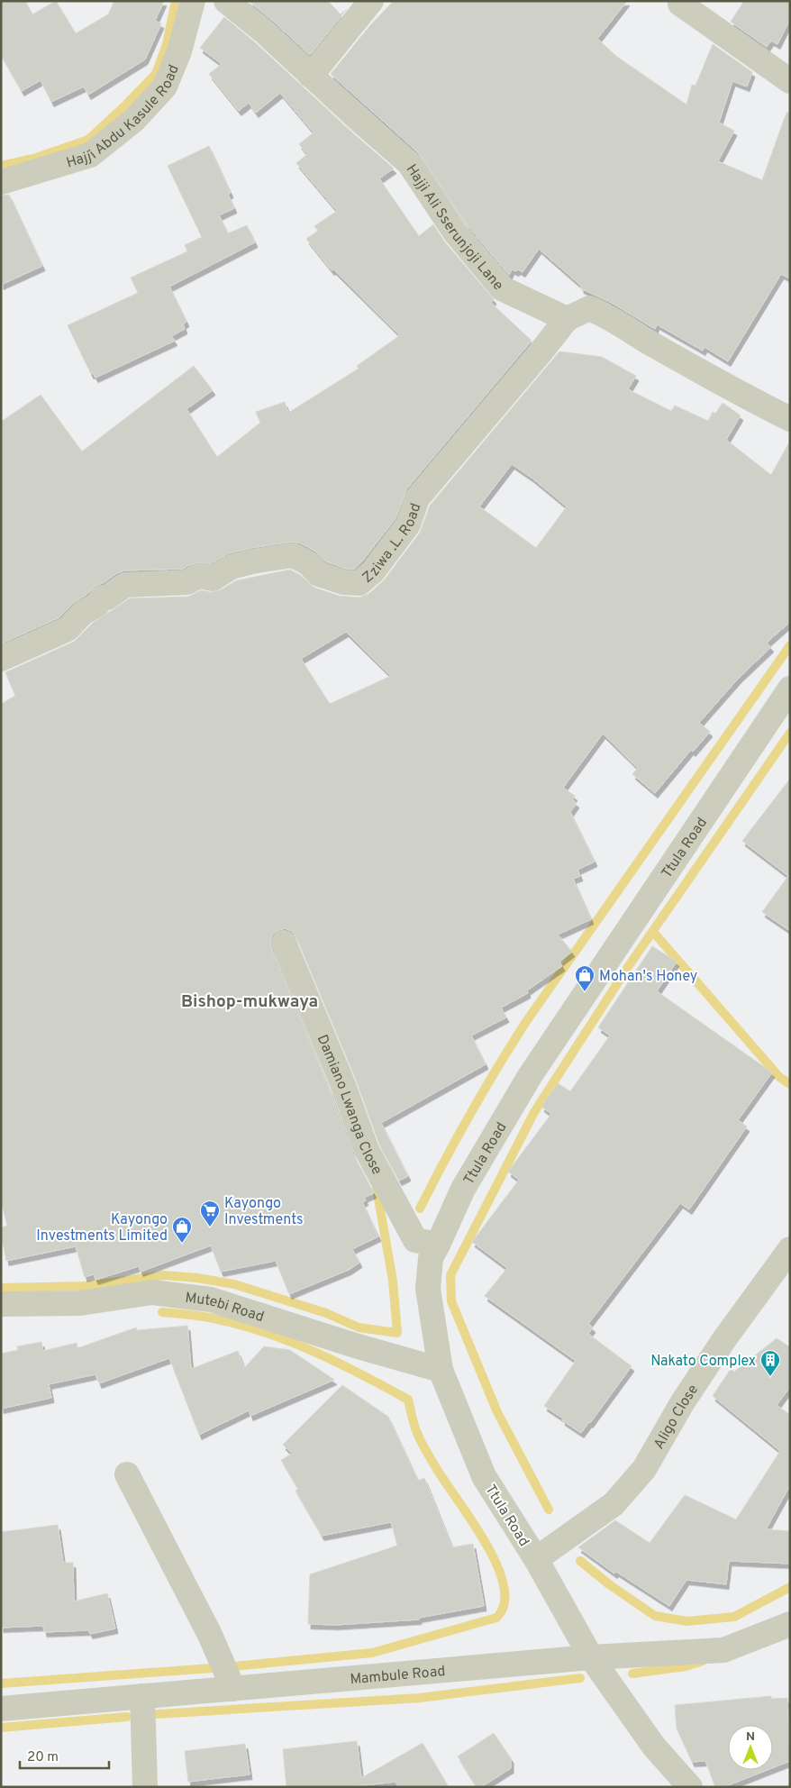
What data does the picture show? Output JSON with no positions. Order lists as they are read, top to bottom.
{
  "streets": {
    "street": [
      "Hajji Abdu Kasule Road",
      "Hajji Ali Sserunjoji Lane",
      "Zziwa .L. Road",
      "Ttula Road",
      "Damiano Lwanga Close",
      "Mutebi Road",
      "Aligo Close",
      "Mambule Road"
    ]
  },
  "crossings": [
    ["Hajji Ali Sserunjoji Lane", "Zziwa .L. Road"],
    ["Ttula Road", "Damiano Lwanga Close"],
    ["Ttula Road", "Mutebi Road"],
    ["Ttula Road", "Aligo Close"],
    ["Ttula Road", "Mambule Road"]
  ],
  "districts": ["Bishop-mukwaya"],
  "places": {
    "shop": ["Mohan's Honey", "Kayongo Investments Limited"],
    "supermarket": ["Kayongo Investments"],
    "building": ["Nakato Complex"]
  },
  "scale_bar": "20 m",
  "north": "top"
}
